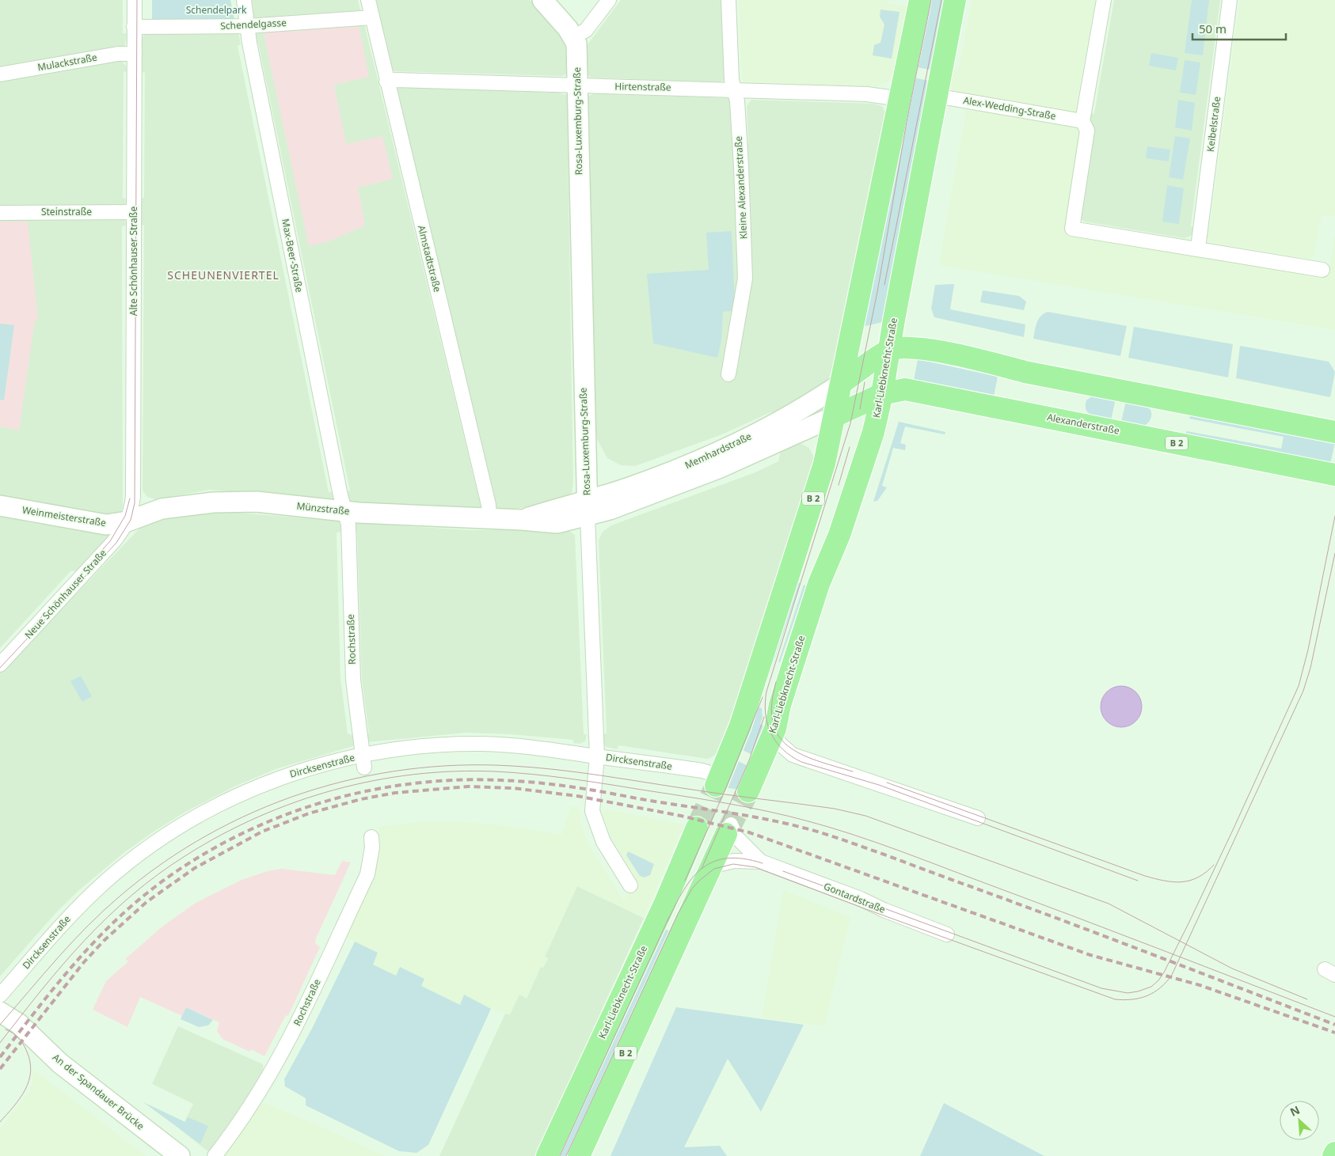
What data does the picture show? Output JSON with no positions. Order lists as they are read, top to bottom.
{
  "streets": {
    "main road": ["Karl-Liebknecht-Straße", "Alexanderstraße", "B 2"],
    "street": [
      "Schendelgasse",
      "Mulackstraße",
      "Hirtenstraße",
      "Alex-Wedding-Straße",
      "Rosa-Luxemburg-Straße",
      "Keibelstraße",
      "Kleine Alexanderstraße",
      "Steinstraße",
      "Max-Beer-Straße",
      "Almstadtstraße",
      "Alte Schönhauser Straße",
      "Memhardstraße",
      "Münzstraße",
      "Weinmeisterstraße",
      "Neue Schönhauser Straße",
      "Rochstraße",
      "Dircksenstraße",
      "Gontardstraße",
      "An der Spandauer Brücke"
    ]
  },
  "crossings": [
    ["Schendelgasse", "Max-Beer-Straße"],
    ["Schendelgasse", "Almstadtstraße"],
    ["Schendelgasse", "Alte Schönhauser Straße"],
    ["Mulackstraße", "Alte Schönhauser Straße"],
    ["Hirtenstraße", "Rosa-Luxemburg-Straße"],
    ["Hirtenstraße", "Kleine Alexanderstraße"],
    ["Hirtenstraße", "Almstadtstraße"],
    ["Alex-Wedding-Straße", "Karl-Liebknecht-Straße"],
    ["Rosa-Luxemburg-Straße", "Memhardstraße"],
    ["Rosa-Luxemburg-Straße", "Münzstraße"],
    ["Rosa-Luxemburg-Straße", "Dircksenstraße"],
    ["Steinstraße", "Alte Schönhauser Straße"],
    ["Max-Beer-Straße", "Münzstraße"],
    ["Max-Beer-Straße", "Rochstraße"],
    ["Almstadtstraße", "Münzstraße"],
    ["Alte Schönhauser Straße", "Münzstraße"],
    ["Alte Schönhauser Straße", "Weinmeisterstraße"],
    ["Alte Schönhauser Straße", "Neue Schönhauser Straße"],
    ["Karl-Liebknecht-Straße", "Alexanderstraße"],
    ["Alexanderstraße", "B 2"],
    ["Alexanderstraße", "Memhardstraße"],
    ["B 2", "Memhardstraße"],
    ["B 2", "Dircksenstraße"],
    ["B 2", "Gontardstraße"],
    ["Memhardstraße", "Münzstraße"],
    ["Münzstraße", "Weinmeisterstraße"],
    ["Münzstraße", "Neue Schönhauser Straße"],
    ["Münzstraße", "Rochstraße"],
    ["Weinmeisterstraße", "Neue Schönhauser Straße"],
    ["Rochstraße", "Dircksenstraße"]
  ],
  "districts": ["SCHEUNENVIERTEL"],
  "parks": ["Schendelpark"],
  "scale_bar": "50 m",
  "north": "top left"
}
